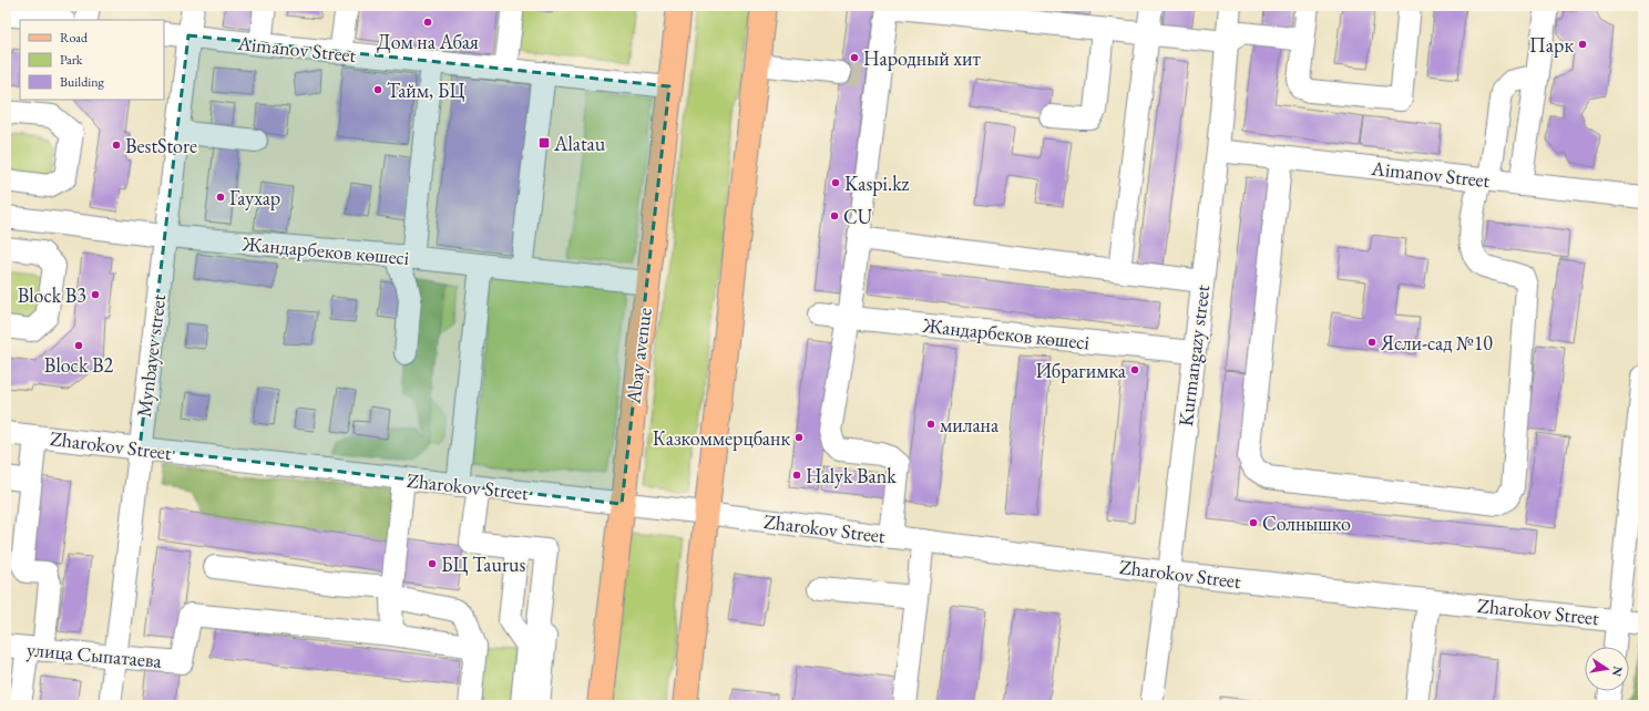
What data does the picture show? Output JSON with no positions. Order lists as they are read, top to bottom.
{
  "streets": {
    "main road": ["Abay avenue"],
    "street": [
      "Aimanov Street",
      "Жандарбеков көшесі",
      "Mynbayev street",
      "Kurmangazy street",
      "Zharokov Street",
      "улица Сыпатаева"
    ]
  },
  "crossings": [
    ["Aimanov Street", "Mynbayev street"],
    ["Aimanov Street", "Abay avenue"],
    ["Aimanov Street", "Kurmangazy street"],
    ["Жандарбеков көшесі", "Mynbayev street"],
    ["Жандарбеков көшесі", "Abay avenue"],
    ["Жандарбеков көшесі", "Kurmangazy street"],
    ["Mynbayev street", "Zharokov Street"],
    ["Mynbayev street", "улица Сыпатаева"],
    ["Abay avenue", "Zharokov Street"],
    ["Kurmangazy street", "Zharokov Street"]
  ],
  "places": {
    "other": [
      "Дом на Абая",
      "Парк",
      "Народный хит",
      "Тайм, БЦ",
      "BestStore",
      "Kaspi.kz",
      "Гаухар",
      "CU",
      "Block B3",
      "Ясли-сад №10",
      "Block B2",
      "Ибрагимка",
      "милана",
      "Казкоммерцбанк",
      "Halyk Bank",
      "Солнышко",
      "БЦ Taurus"
    ],
    "transit": ["Alatau"]
  },
  "legend": ["Road", "Park", "Building"],
  "north": "right"
}
